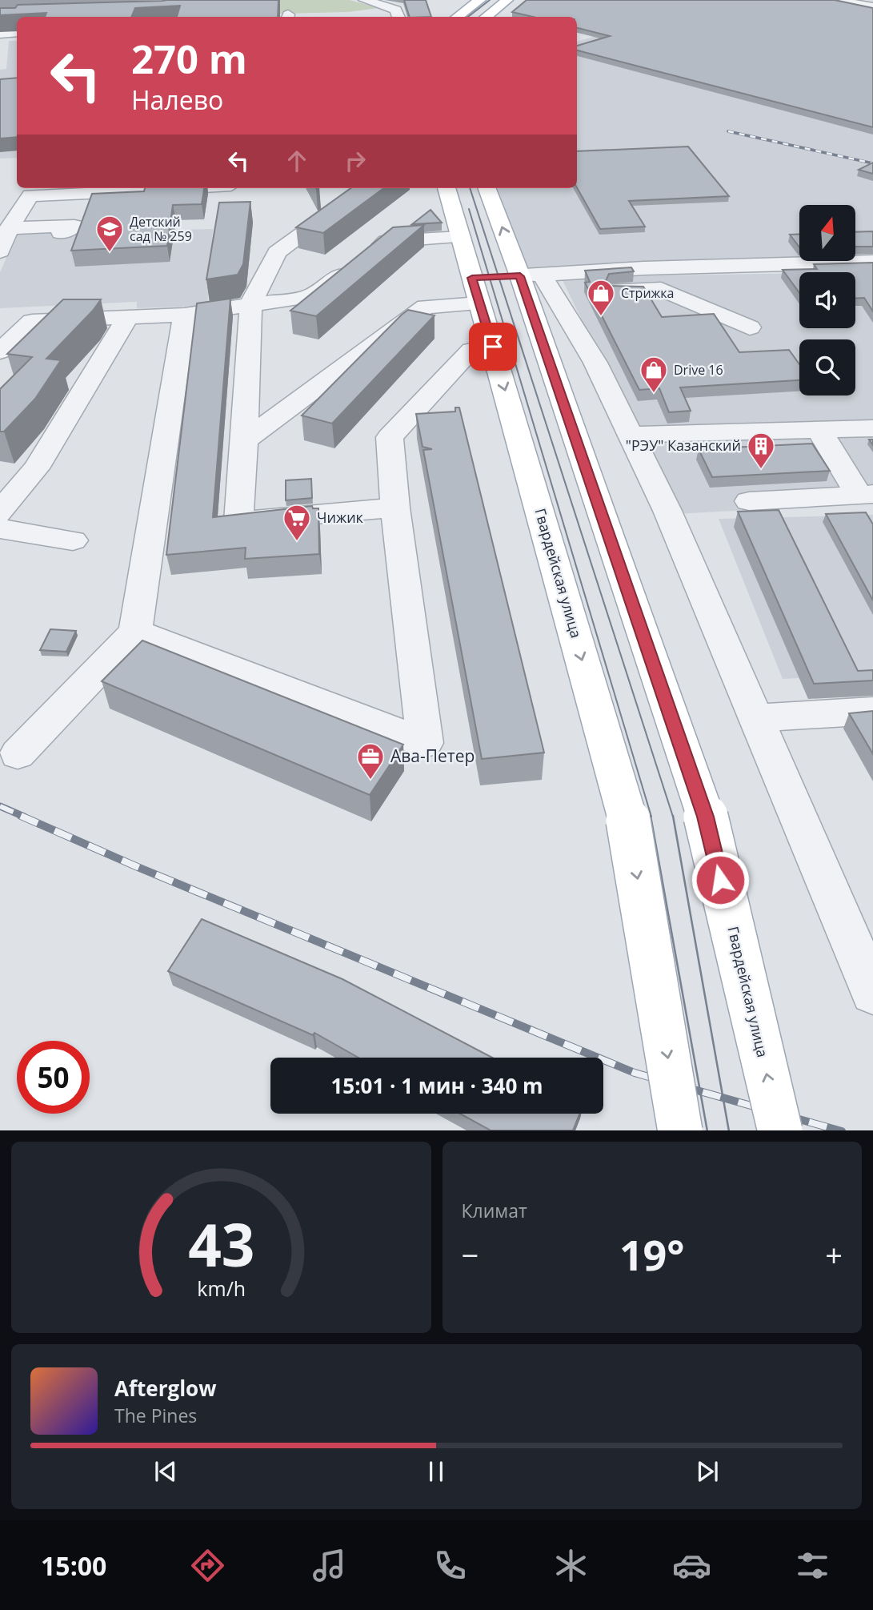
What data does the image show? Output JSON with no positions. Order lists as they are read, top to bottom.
{
  "streets": {
    "main road": ["Гвардейская улица"]
  },
  "places": {
    "school or university": ["Детский сад № 259"],
    "shop": ["Стрижка", "Drive 16"],
    "building": ["\"РЭУ\" Казанский"],
    "supermarket": ["Чижик"],
    "office": ["Ава-Петер"]
  },
  "north": "top",
  "page": {
    "turn": ["270 m", "Налево"],
    "limit": "50",
    "trip": "15:01 · 1 мин · 340 m",
    "tile": "Климат",
    "heat": ["−", "19°", "+"],
    "song": ["Afterglow", "The Pines"],
    "tabs": "15:00",
    "gauge": ["43", "km/h"]
  }
}
